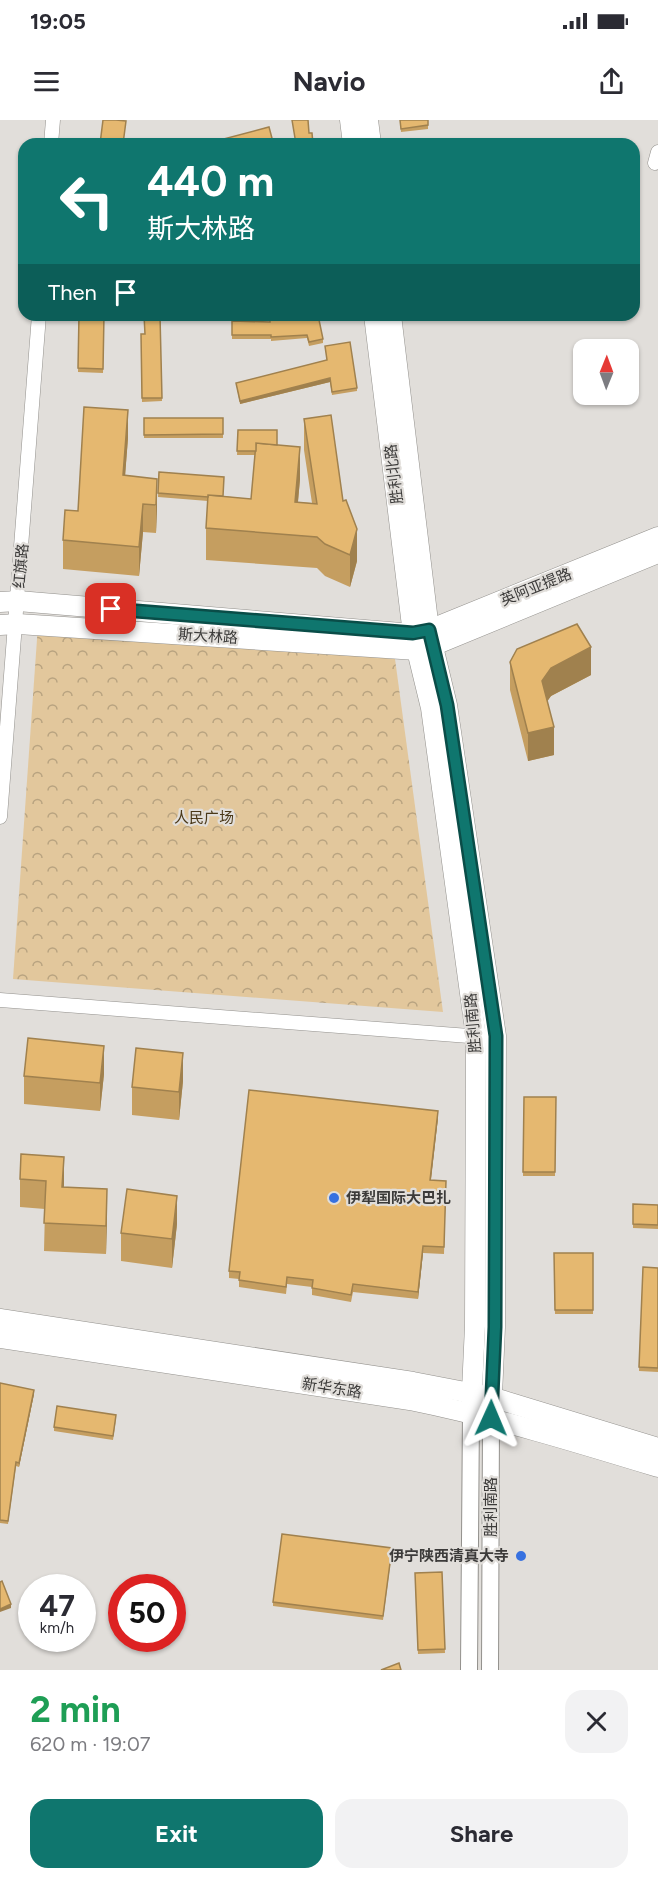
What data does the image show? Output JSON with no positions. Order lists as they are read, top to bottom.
{
  "streets": {
    "main road": [
      "胜利北路",
      "英阿亚提路",
      "斯大林路",
      "胜利南路",
      "新华东路"
    ],
    "street": ["红旗路"]
  },
  "crossings": [
    ["胜利北路", "英阿亚提路"],
    ["胜利北路", "斯大林路"],
    ["胜利北路", "胜利南路"],
    ["红旗路", "斯大林路"],
    ["英阿亚提路", "斯大林路"],
    ["英阿亚提路", "胜利南路"],
    ["斯大林路", "胜利南路"],
    ["胜利南路", "新华东路"]
  ],
  "parks": ["人民广场"],
  "places": ["伊犁国际大巴扎", "伊宁陕西清真大寺"],
  "north": "top",
  "page": {
    "status": "19:05",
    "header": "Navio",
    "turn": ["440 m", "斯大林路"],
    "then": "Then",
    "speed": "47 km/h",
    "limit": "50",
    "heading": ["2 min", "620 m · 19:07"],
    "buttons": ["Exit", "Share"]
  }
}
